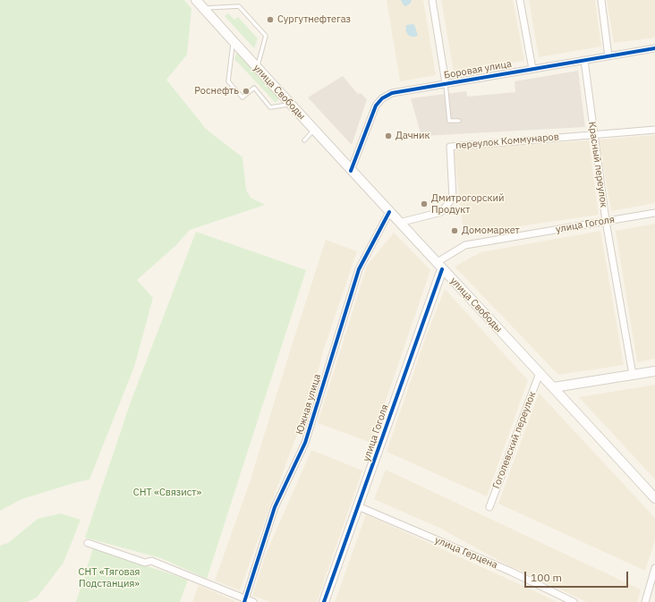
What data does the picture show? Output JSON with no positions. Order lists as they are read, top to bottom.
{
  "streets": {
    "main road": ["улица Свободы", "улица Гоголя"],
    "street": [
      "Боровая улица",
      "переулок Коммунаров",
      "Красный переулок",
      "Южная улица",
      "Гоголевский переулок",
      "улица Герцена"
    ]
  },
  "crossings": [
    ["Боровая улица", "улица Свободы"],
    ["Боровая улица", "Красный переулок"],
    ["улица Свободы", "переулок Коммунаров"],
    ["улица Свободы", "улица Гоголя"],
    ["улица Свободы", "Южная улица"],
    ["улица Свободы", "Гоголевский переулок"],
    ["переулок Коммунаров", "Красный переулок"],
    ["Красный переулок", "улица Гоголя"],
    ["улица Гоголя", "улица Герцена"]
  ],
  "parks": ["СНТ «Связист»", "СНТ «Тяговая Подстанция»"],
  "places": [
    "Сургутнефтегаз",
    "Роснефть",
    "Дачник",
    "Дмитрогорский Продукт",
    "Домомаркет"
  ],
  "scale_bar": "100 m"
}
